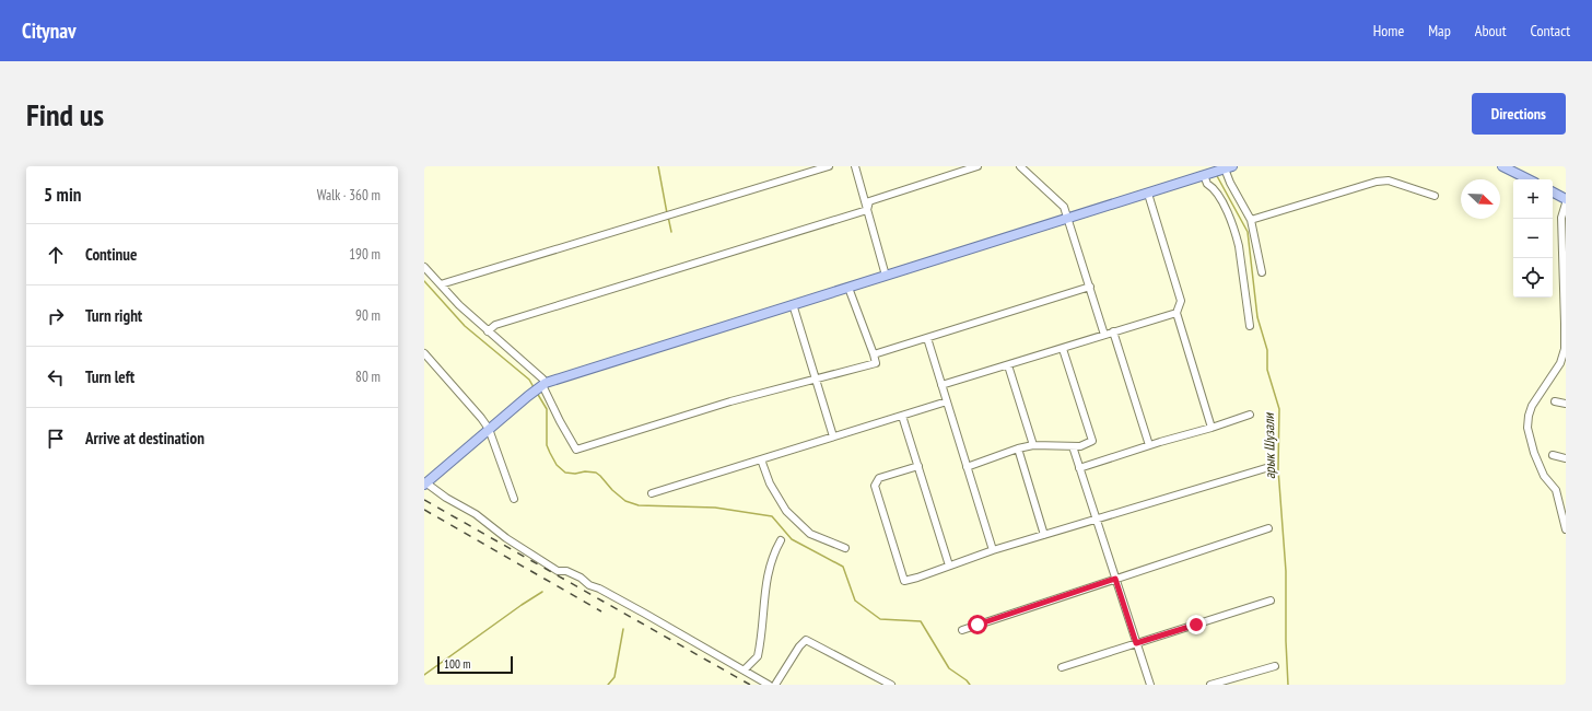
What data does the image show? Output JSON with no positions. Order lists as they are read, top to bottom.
{
  "water": ["арык Шузали"],
  "scale_bar": "100 m",
  "north": "bottom right",
  "page": {
    "header": "Citynav",
    "nav": [
      "Home",
      "Map",
      "About",
      "Contact"
    ],
    "buttons": "Directions",
    "title": "Find us",
    "heading": ["5 min", "Walk · 360 m"],
    "map_buttons": ["+", "−"],
    "list": [
      ["Continue", "190 m"],
      ["Turn right", "90 m"],
      ["Turn left", "80 m"],
      "Arrive at destination"
    ],
    "scale": "100 m"
  }
}
